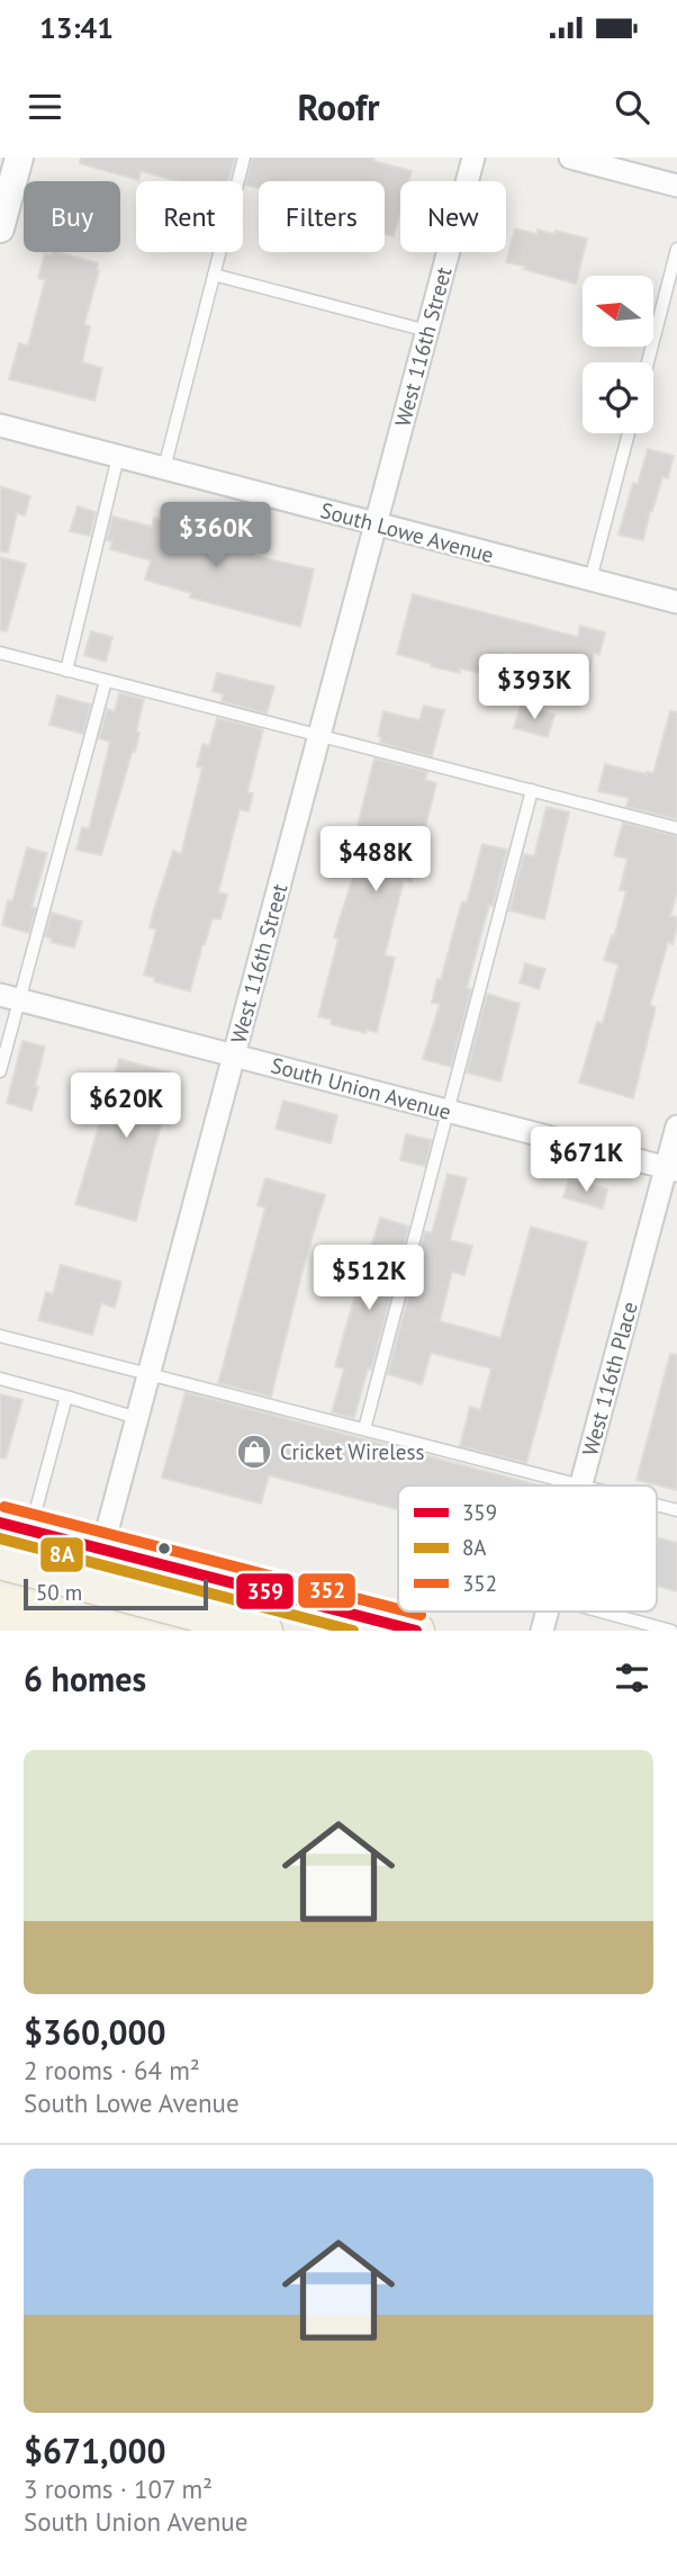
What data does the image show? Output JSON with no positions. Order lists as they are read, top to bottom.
{
  "streets": {
    "street": [
      "West 116th Street",
      "South Lowe Avenue",
      "South Union Avenue",
      "West 116th Place"
    ]
  },
  "crossings": [
    ["West 116th Street", "South Lowe Avenue"],
    ["West 116th Street", "South Union Avenue"],
    ["South Union Avenue", "West 116th Place"]
  ],
  "places": {
    "shop": ["Cricket Wireless"]
  },
  "lines": ["transit line 352", "transit line 359", "transit line 8A"],
  "legend": ["359", "8A", "352"],
  "scale_bar": "50 m",
  "north": "left",
  "page": {
    "status": "13:41",
    "header": "Roofr",
    "chip": [
      "Buy",
      "Rent",
      "Filters",
      "New"
    ],
    "price": [
      "$360K",
      "$393K",
      "$488K",
      "$620K",
      "$671K",
      "$512K"
    ],
    "scale": "50 m",
    "heading": "6 homes",
    "list": [
      {
        "name": "$360,000",
        "note": "2 rooms · 64 m² · South Lowe Avenue"
      },
      {
        "name": "$671,000",
        "note": "3 rooms · 107 m² · South Union Avenue"
      }
    ]
  }
}
